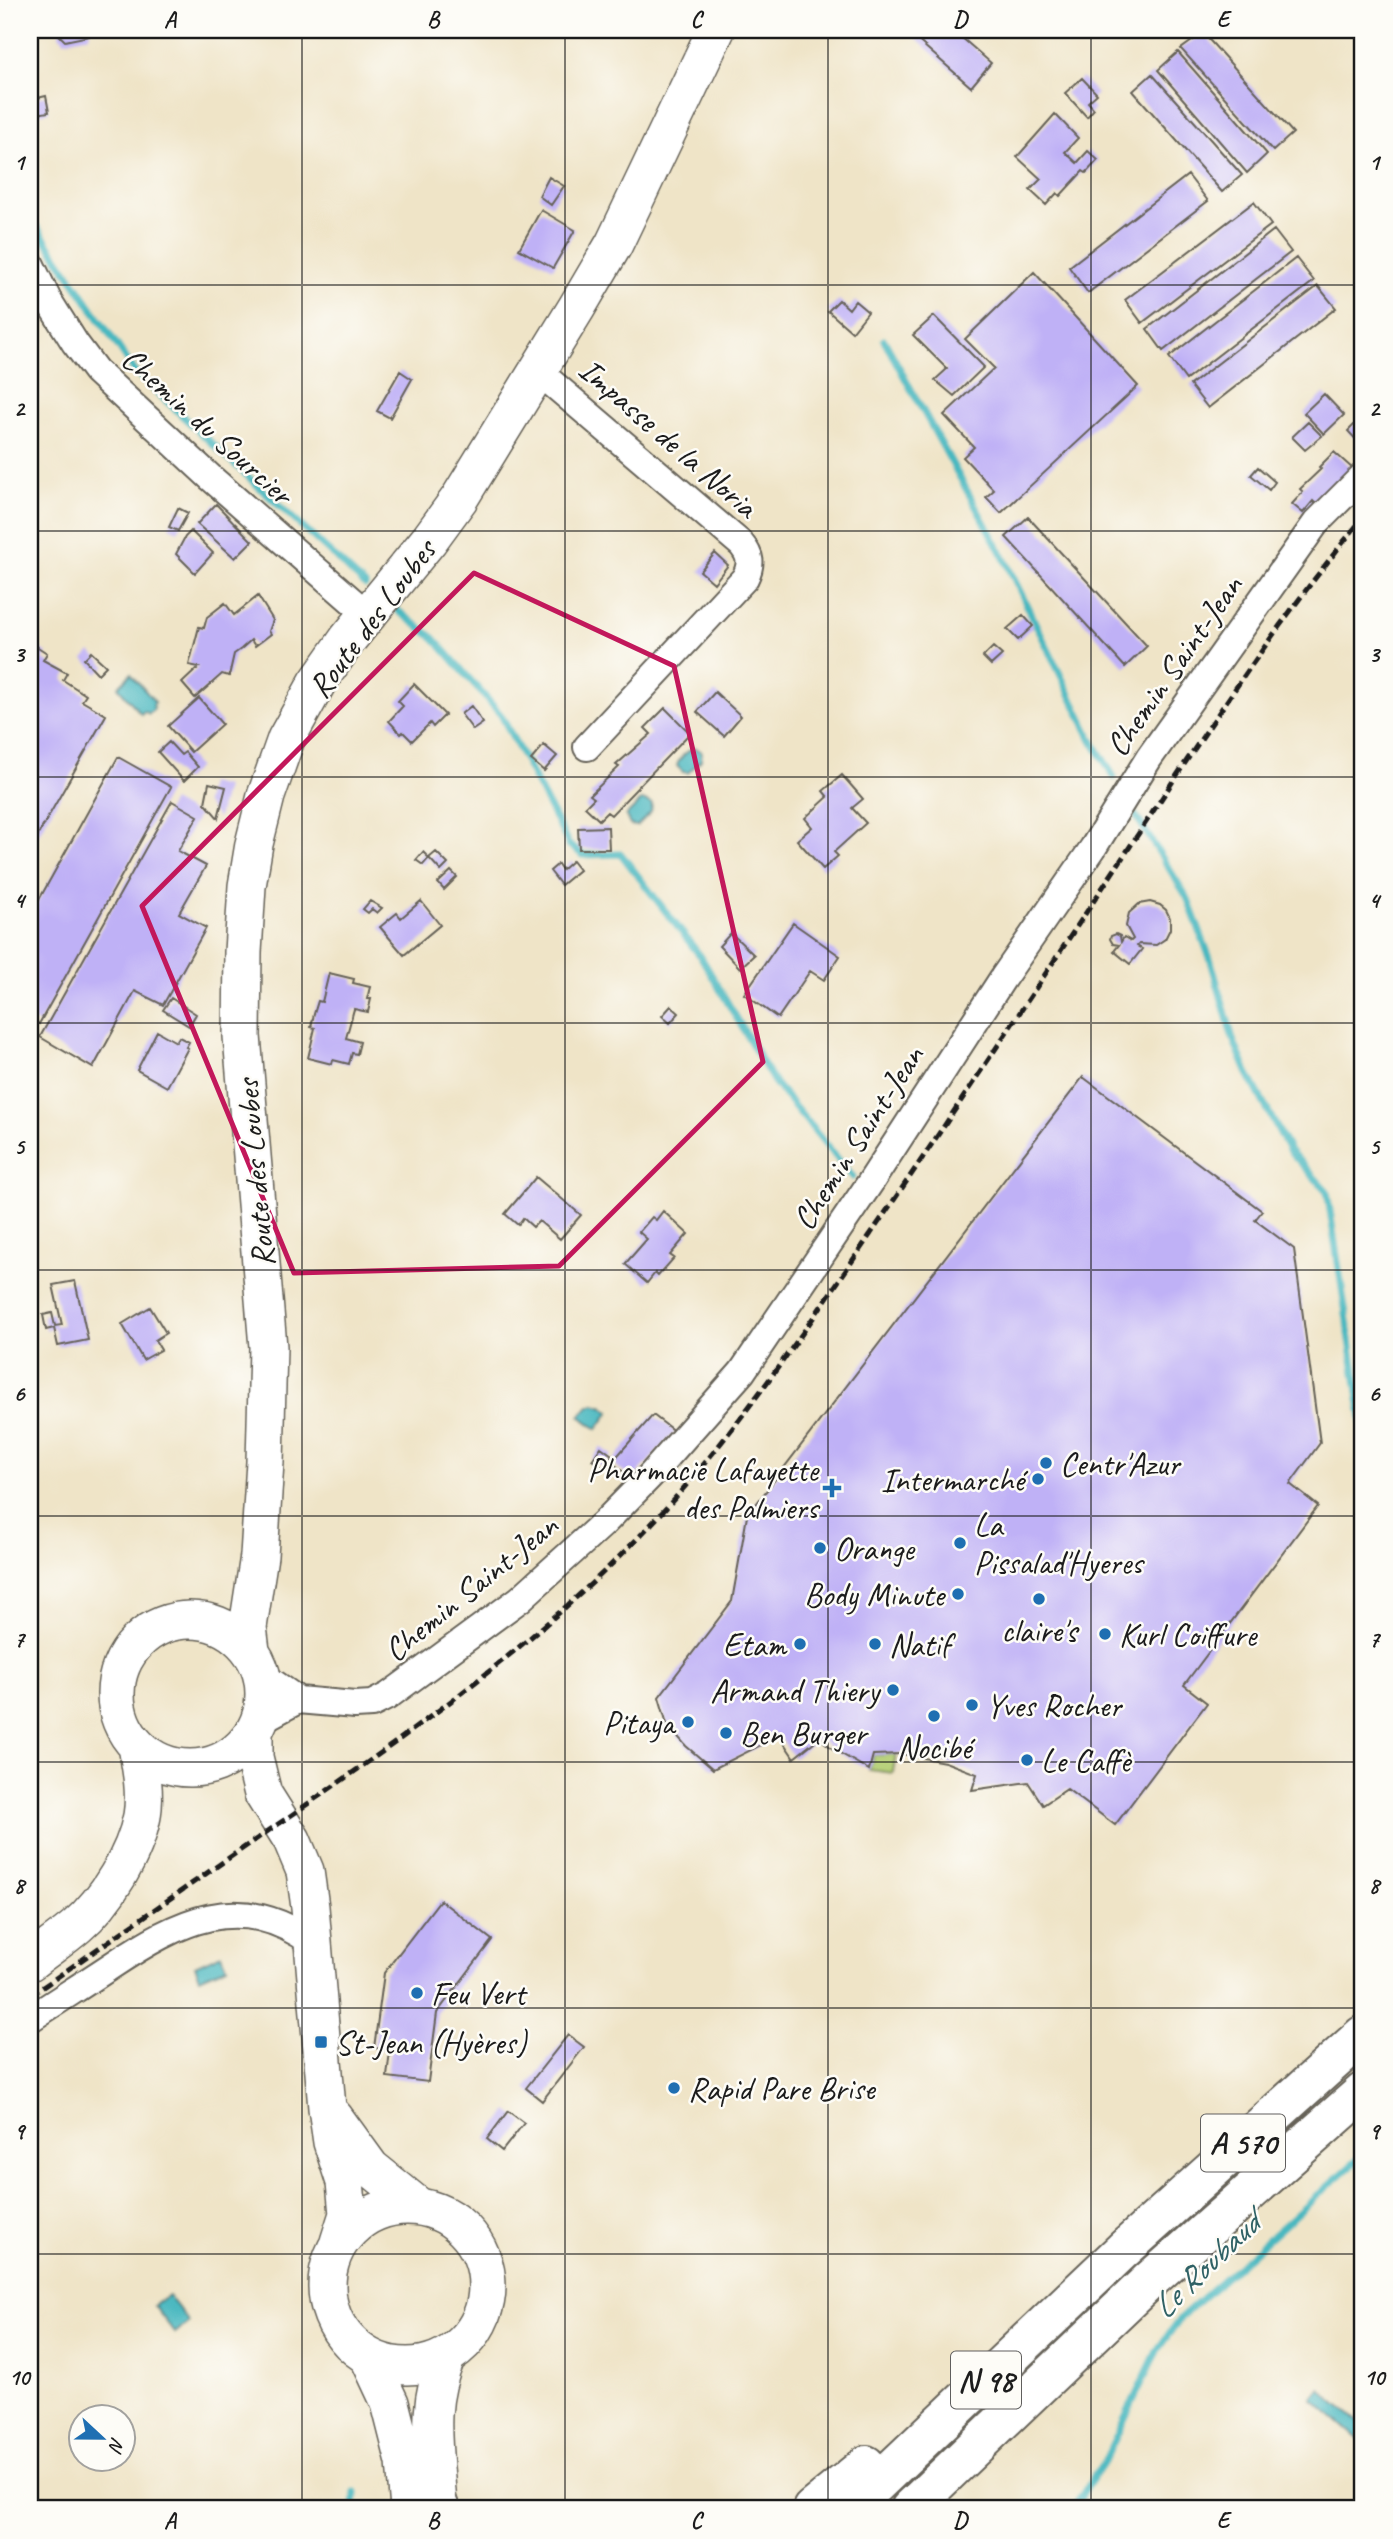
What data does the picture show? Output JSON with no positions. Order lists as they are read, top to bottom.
{
  "streets": {
    "highway": ["A 570", "N 98"],
    "main road": ["Route des Loubes"],
    "street": ["Chemin du Sourcier", "Impasse de la Noria", "Chemin Saint-Jean"]
  },
  "crossings": [
    ["Chemin du Sourcier", "Route des Loubes"],
    ["Impasse de la Noria", "Route des Loubes"],
    ["Route des Loubes", "Chemin Saint-Jean"],
    ["A 570", "N 98"]
  ],
  "water": ["Le Roubaud"],
  "places": {
    "other": [
      "Centr'Azur",
      "Intermarché",
      "La Pissalad'Hyeres",
      "Orange",
      "Body Minute",
      "claire's",
      "Kurl Coiffure",
      "Etam",
      "Natif",
      "Armand Thiery",
      "Yves Rocher",
      "Nocibé",
      "Pitaya",
      "Ben Burger",
      "Le Caffè",
      "Feu Vert",
      "Rapid Pare Brise"
    ],
    "health": ["Pharmacie Lafayette des Palmiers"],
    "transit": ["St-Jean (Hyères)"]
  },
  "north": "right",
  "grid": {
    "columns": [
      "A",
      "B",
      "C",
      "D",
      "E"
    ],
    "rows": [
      "1",
      "2",
      "3",
      "4",
      "5",
      "6",
      "7",
      "8",
      "9",
      "10"
    ]
  }
}
